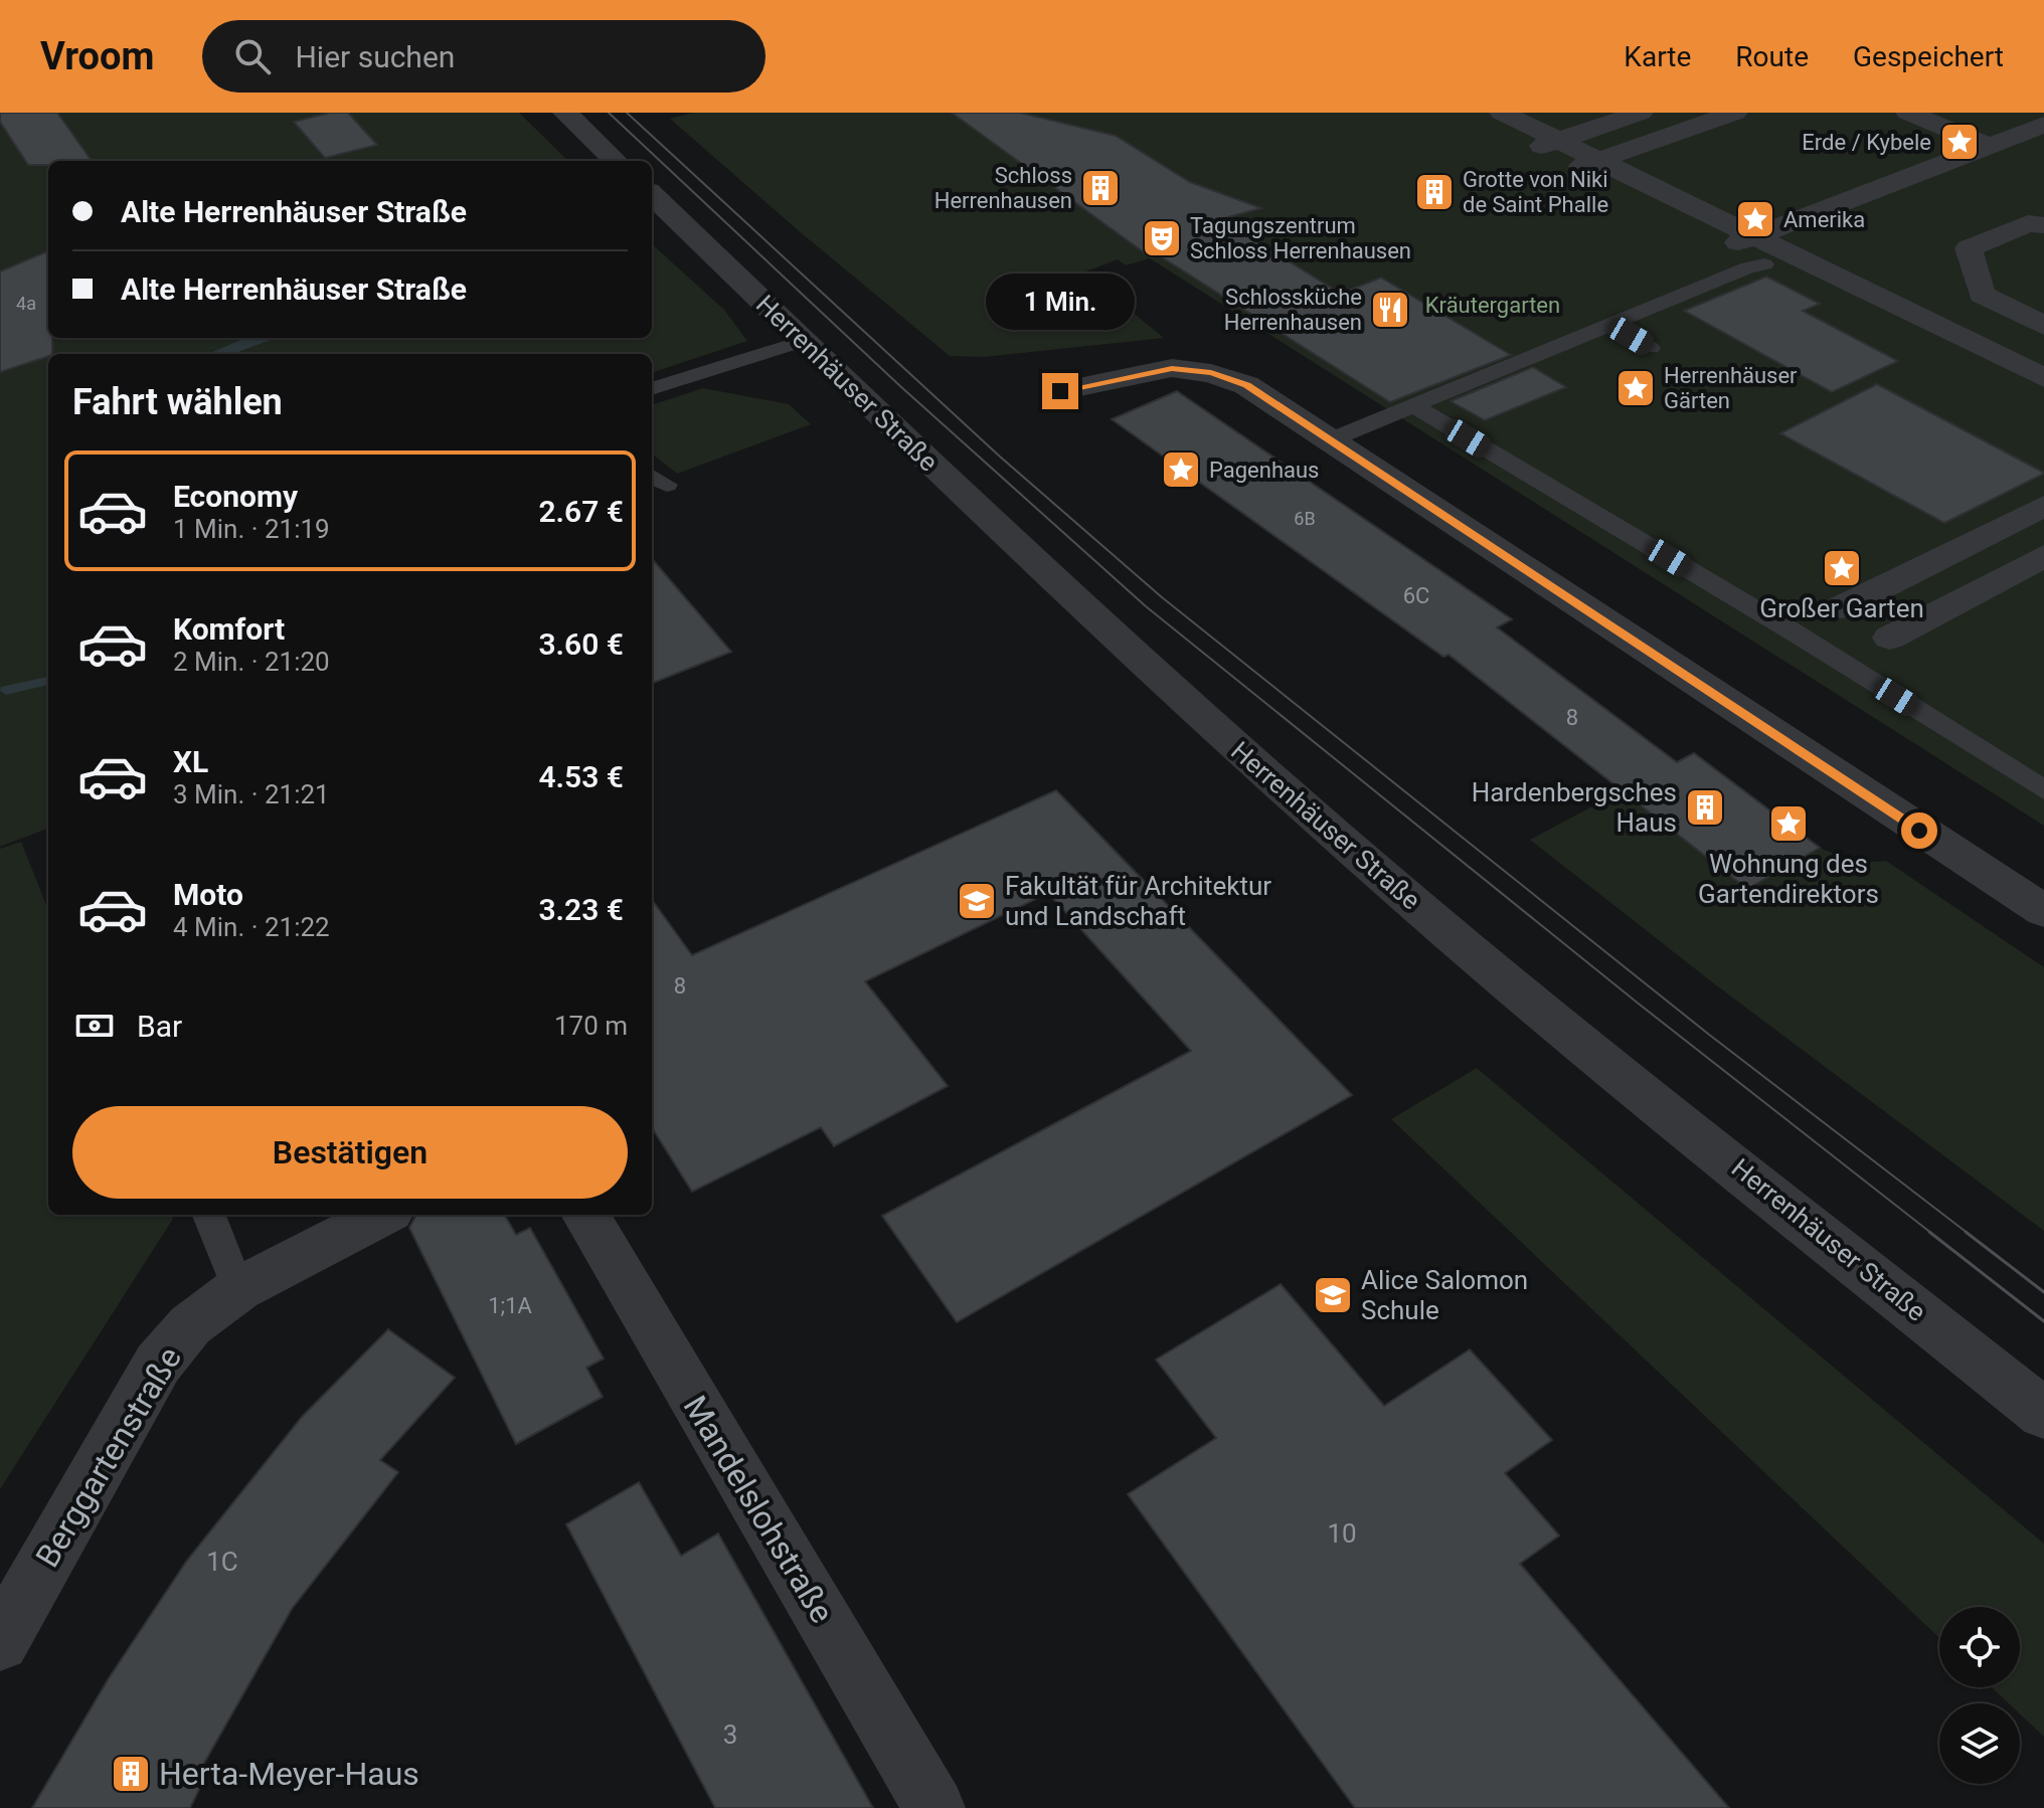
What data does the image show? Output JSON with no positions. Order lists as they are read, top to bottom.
{
  "streets": {
    "street": ["Herrenhäuser Straße", "Berggartenstraße", "Mandelslohstraße"]
  },
  "parks": ["Kräutergarten"],
  "places": {
    "place": [
      "Erde / Kybele",
      "Amerika",
      "Herrenhäuser Gärten",
      "Pagenhaus",
      "Großer Garten",
      "Wohnung des Gartendirektors"
    ],
    "building": [
      "Schloss Herrenhausen",
      "Grotte von Niki de Saint Phalle",
      "Hardenbergsches Haus",
      "Herta-Meyer-Haus"
    ],
    "theatre": ["Tagungszentrum Schloss Herrenhausen"],
    "restaurant": ["Schlossküche Herrenhausen"],
    "school or university": ["Fakultät für Architektur und Landschaft", "Alice Salomon Schule"]
  },
  "house_numbers": [
    "4a",
    "6B",
    "6C",
    "8",
    "8",
    "1;1A",
    "10",
    "1C",
    "3"
  ],
  "page": {
    "header": "Vroom",
    "search": "Hier suchen",
    "nav": ["Karte", "Route", "Gespeichert"],
    "banner": ["Alte Herrenhäuser Straße", "Alte Herrenhäuser Straße"],
    "bubble": "1 Min.",
    "heading": "Fahrt wählen",
    "list": [
      {
        "name": "Economy",
        "note": "1 Min. · 21:19",
        "value": "2.67 €"
      },
      {
        "name": "Komfort",
        "note": "2 Min. · 21:20",
        "value": "3.60 €"
      },
      {
        "name": "XL",
        "note": "3 Min. · 21:21",
        "value": "4.53 €"
      },
      {
        "name": "Moto",
        "note": "4 Min. · 21:22",
        "value": "3.23 €"
      }
    ],
    "pay": ["Bar", "170 m"],
    "buttons": "Bestätigen"
  }
}
